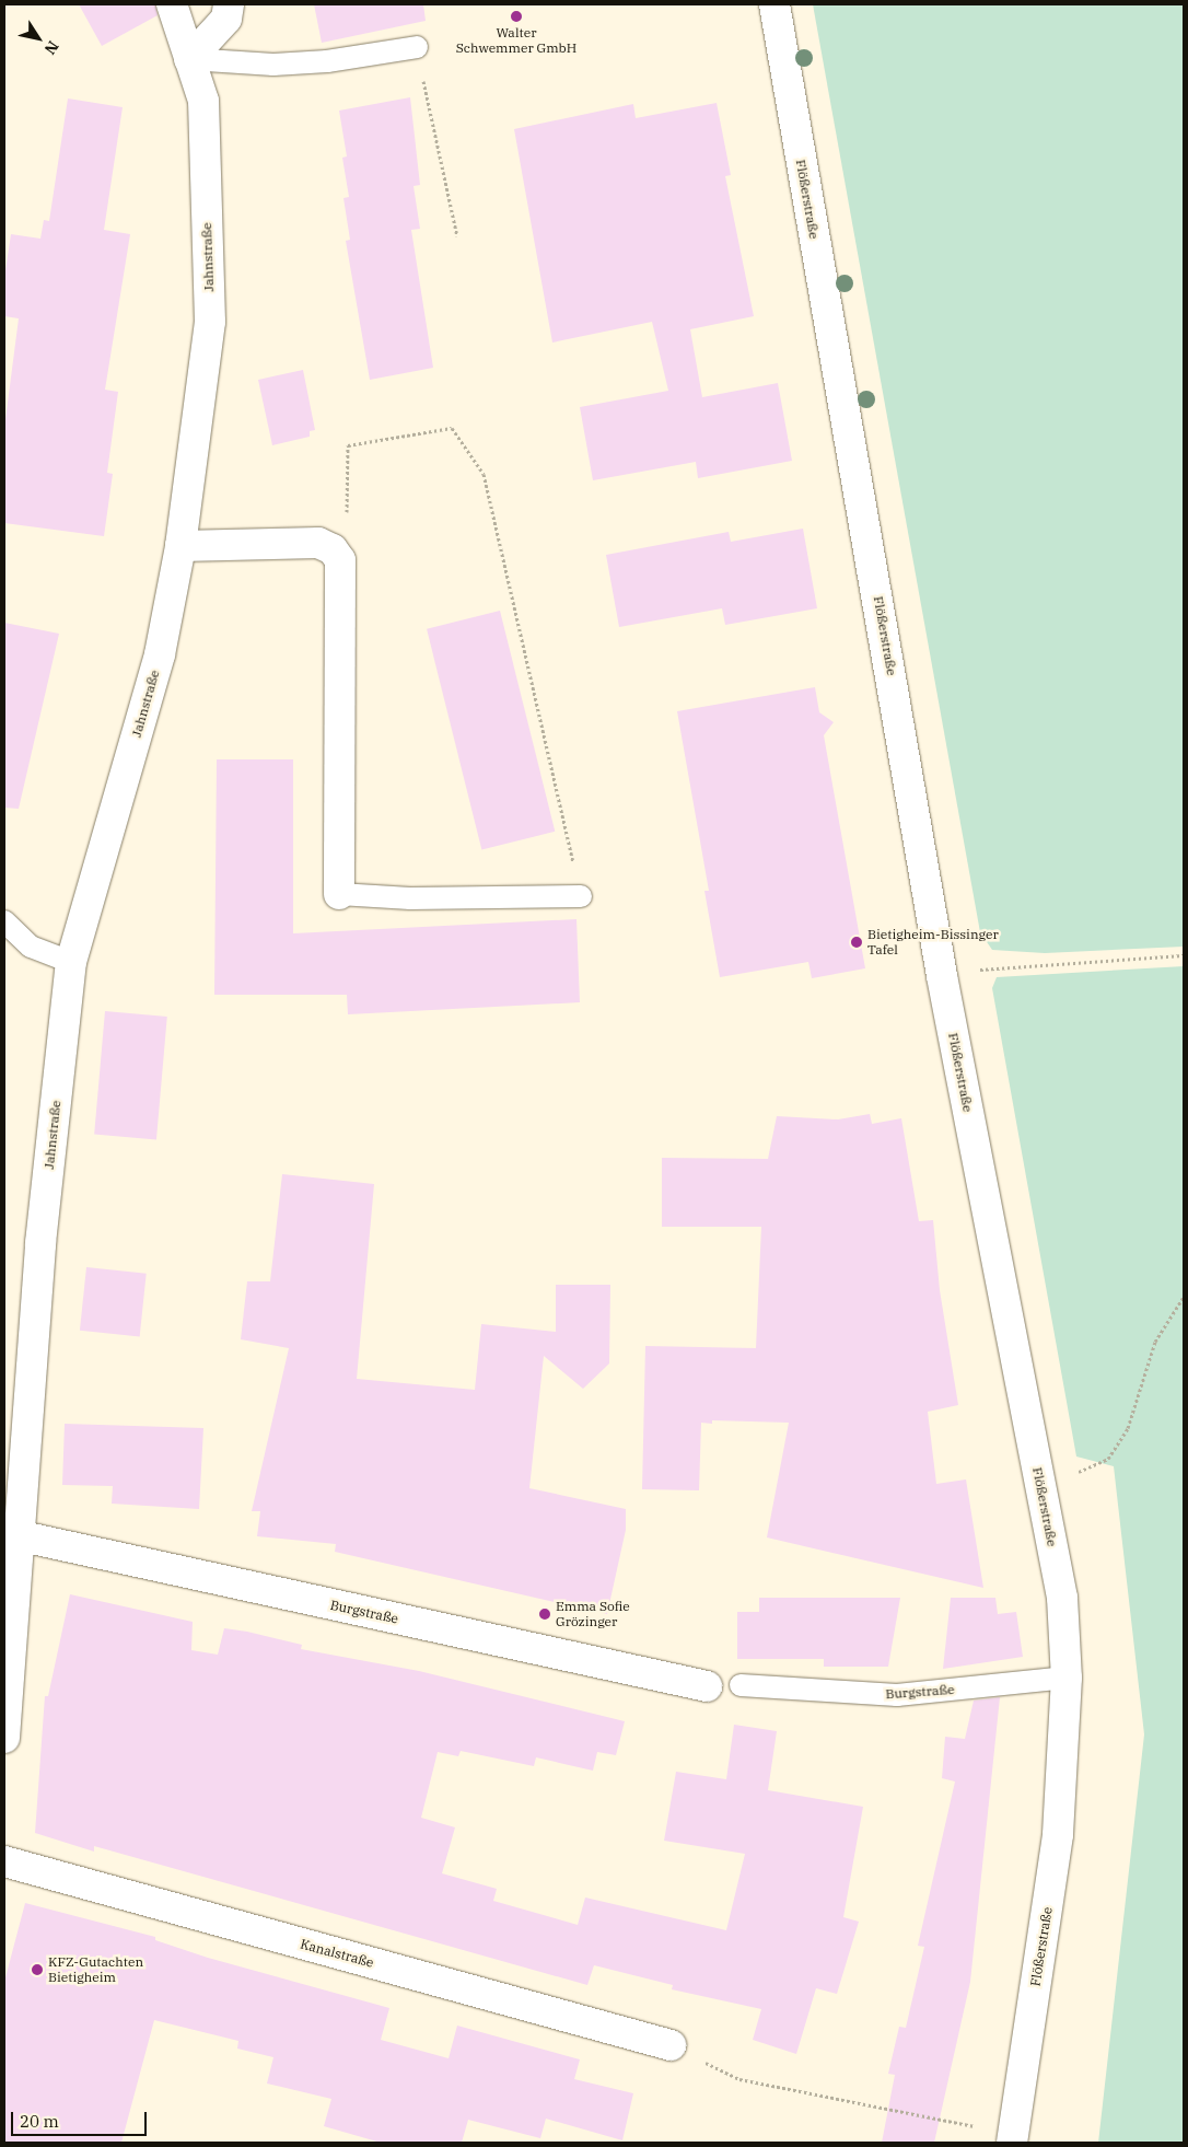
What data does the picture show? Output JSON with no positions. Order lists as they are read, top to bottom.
{
  "streets": {
    "street": [
      "Flößerstraße",
      "Jahnstraße",
      "Burgstraße",
      "Kanalstraße"
    ]
  },
  "crossings": [
    ["Flößerstraße", "Burgstraße"],
    ["Jahnstraße", "Burgstraße"]
  ],
  "places": [
    "Walter Schwemmer GmbH",
    "Bietigheim-Bissinger Tafel",
    "Emma Sofie Grözinger",
    "KFZ-Gutachten Bietigheim"
  ],
  "scale_bar": "20 m",
  "north": "bottom right"
}
